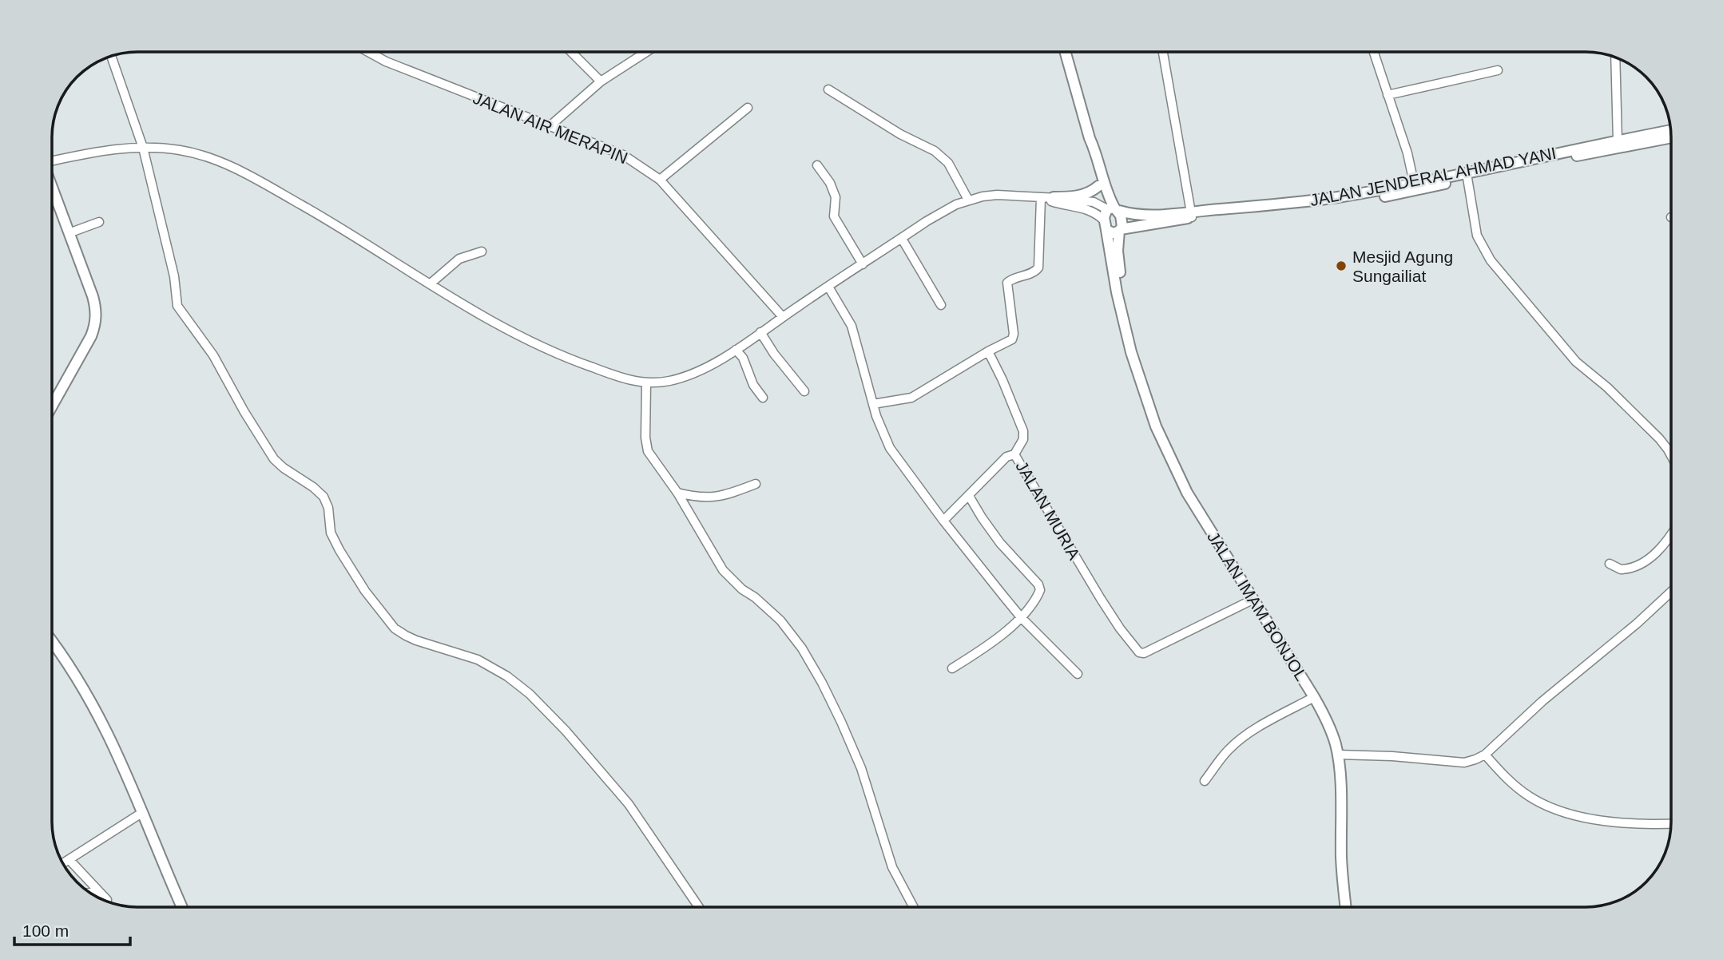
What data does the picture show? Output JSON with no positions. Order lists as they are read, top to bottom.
{
  "streets": {
    "main road": ["JALAN JENDERAL AHMAD YANI", "JALAN IMAM BONJOL"],
    "street": ["JALAN AIR MERAPIN", "JALAN MURIA"]
  },
  "crossings": [
    ["JALAN JENDERAL AHMAD YANI", "JALAN IMAM BONJOL"],
    ["JALAN MURIA", "JALAN IMAM BONJOL"]
  ],
  "places": ["Mesjid Agung Sungailiat"],
  "scale_bar": "100 m"
}
